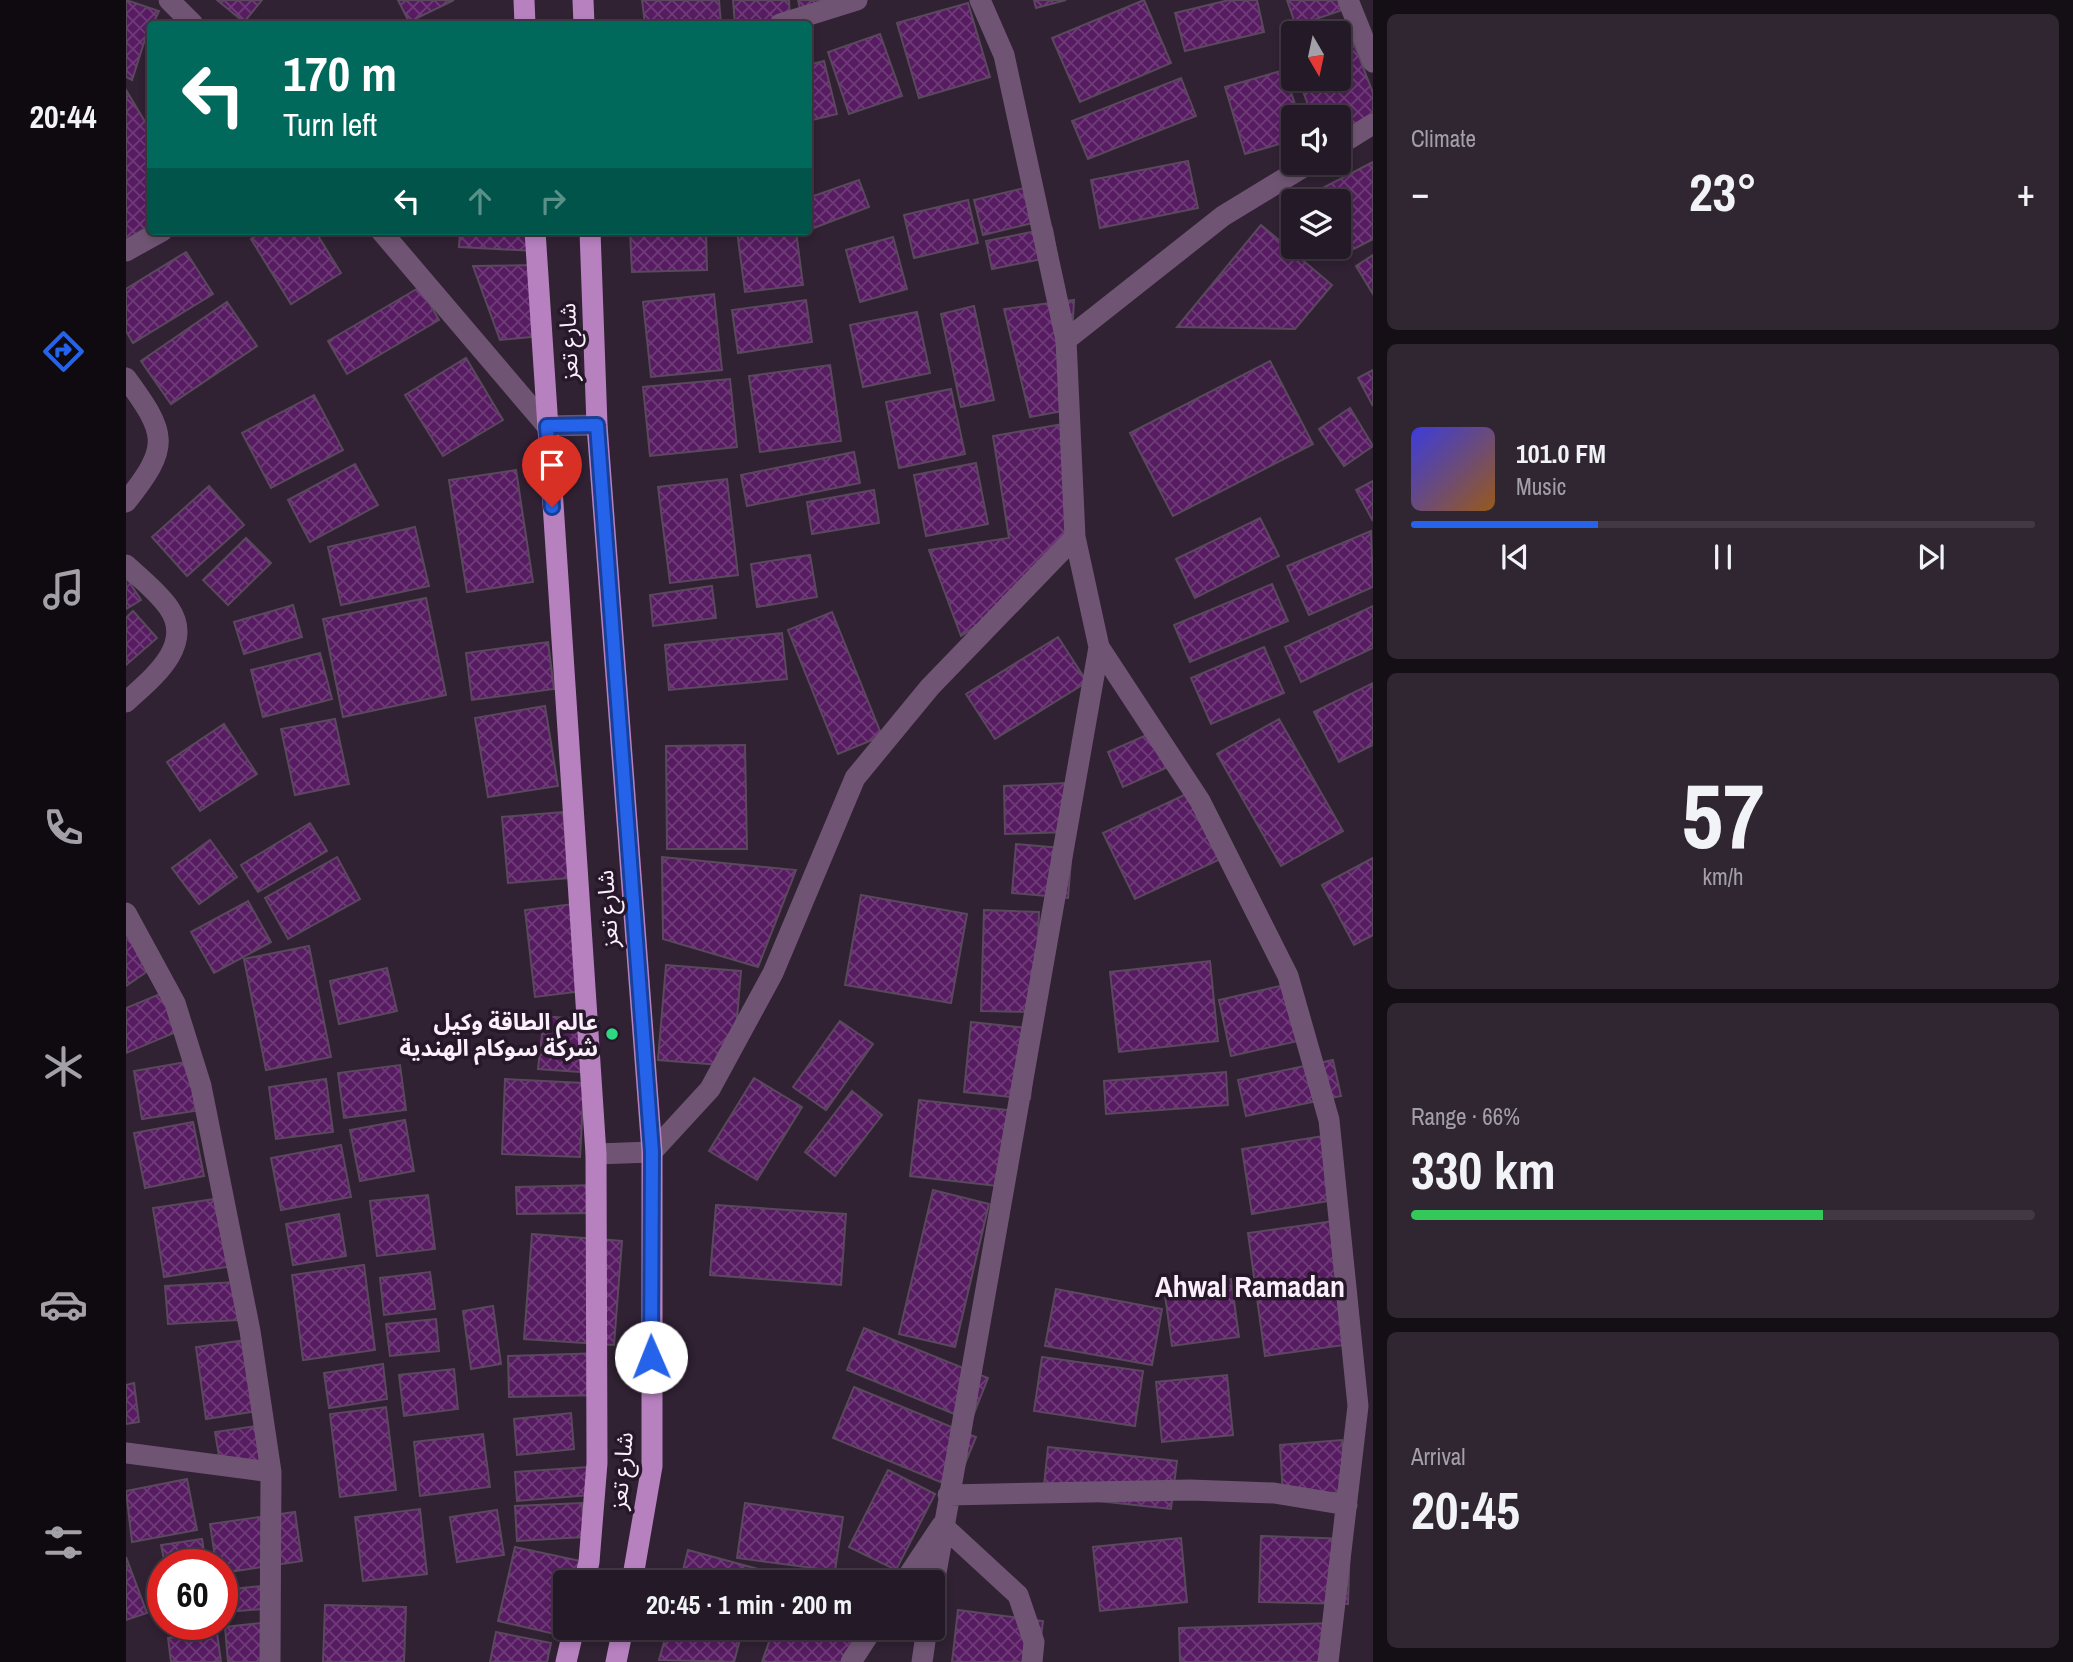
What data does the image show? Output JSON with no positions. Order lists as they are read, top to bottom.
{
  "streets": {
    "main road": ["شارع تعز"]
  },
  "districts": ["Ahwal Ramadan"],
  "places": ["عالم الطاقة وكيل شركة سوكام الهندية"],
  "north": "bottom",
  "page": {
    "tabs": "20:44",
    "tile": [
      "Climate",
      ["57", "km/h"],
      ["Range · 66%", "330 km"],
      ["Arrival", "20:45"]
    ],
    "turn": ["170 m", "Turn left"],
    "heat": ["−", "23°", "+"],
    "song": ["101.0 FM", "Music"],
    "limit": "60",
    "trip": "20:45 · 1 min · 200 m"
  }
}
